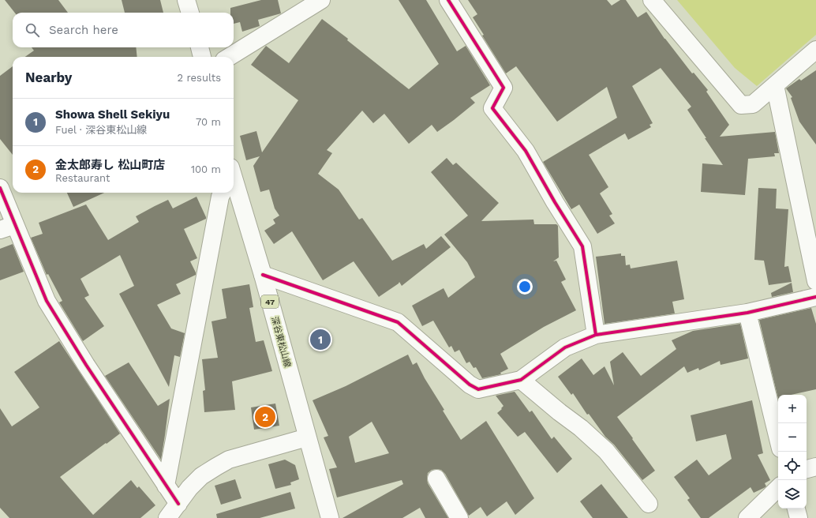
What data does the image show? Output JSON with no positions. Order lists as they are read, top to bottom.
{
  "streets": {
    "street": ["47", "深谷東松山線"]
  },
  "page": {
    "search": "Search here",
    "heading": ["Nearby", "2 results"],
    "list": [
      {
        "mark": "1",
        "name": "Showa Shell Sekiyu",
        "note": "Fuel · 深谷東松山線",
        "value": "70 m"
      },
      {
        "mark": "2",
        "name": "金太郎寿し 松山町店",
        "note": "Restaurant",
        "value": "100 m"
      }
    ],
    "pins": ["1", "2"],
    "map_buttons": ["+", "−"]
  }
}
